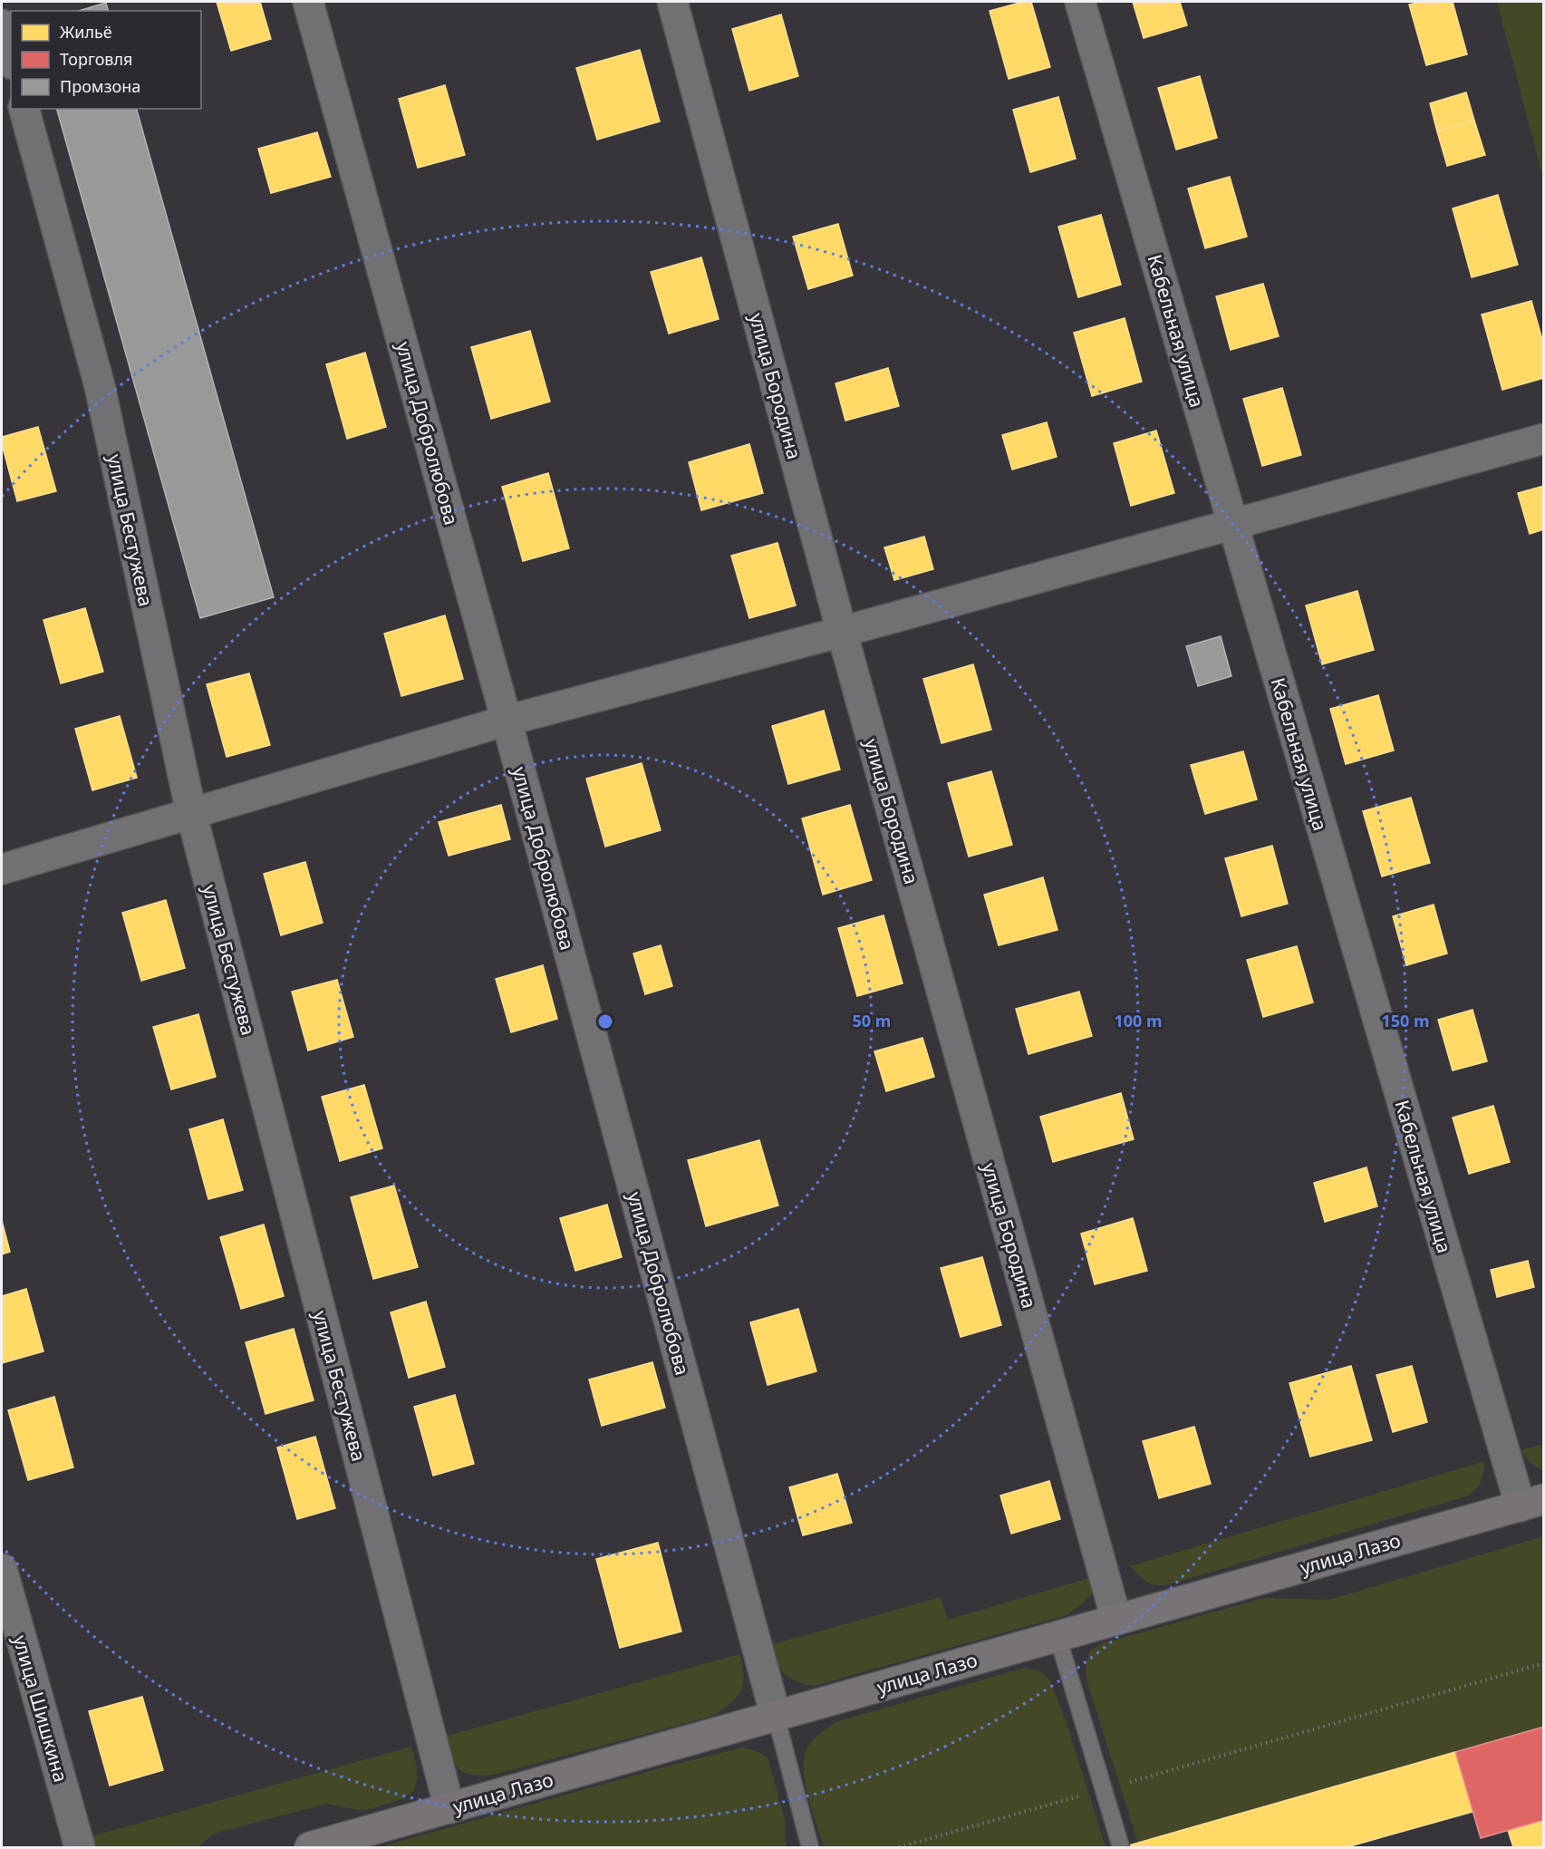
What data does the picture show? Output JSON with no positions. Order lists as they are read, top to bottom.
{
  "streets": {
    "main road": ["улица Лазо"],
    "street": [
      "Кабельная улица",
      "улица Бородина",
      "улица Добролюбова",
      "улица Бестужева",
      "улица Шишкина"
    ]
  },
  "crossings": [
    ["Кабельная улица", "улица Лазо"],
    ["улица Бородина", "улица Лазо"],
    ["улица Добролюбова", "улица Лазо"],
    ["улица Бестужева", "улица Лазо"]
  ],
  "legend": ["Жильё", "Торговля", "Промзона"],
  "rings": ["50 m", "100 m", "150 m"]
}
